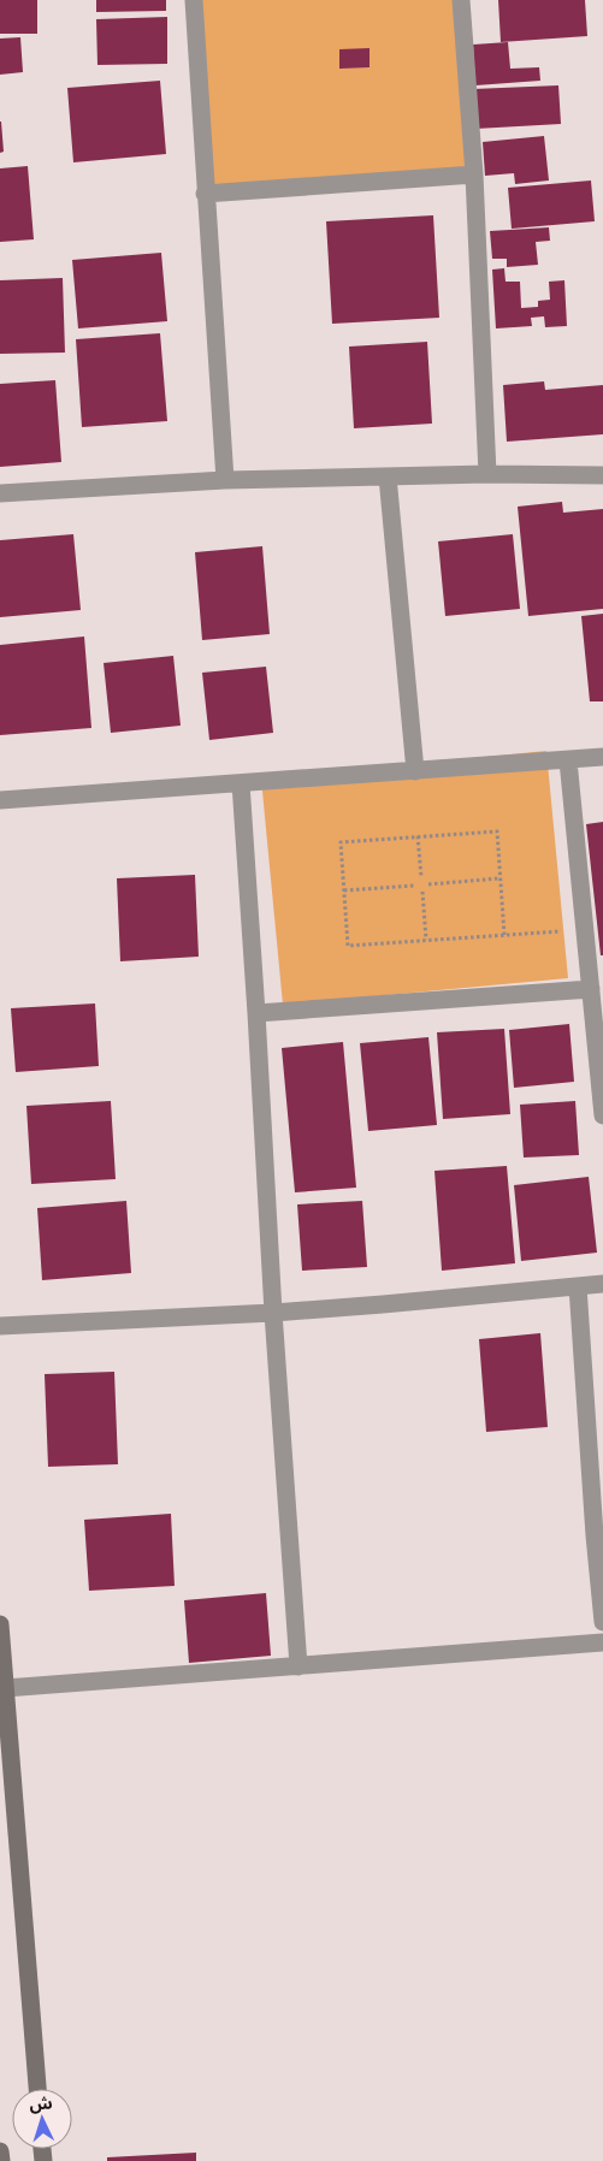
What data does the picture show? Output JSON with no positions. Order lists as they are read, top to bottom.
{
  "north": "top"
}
